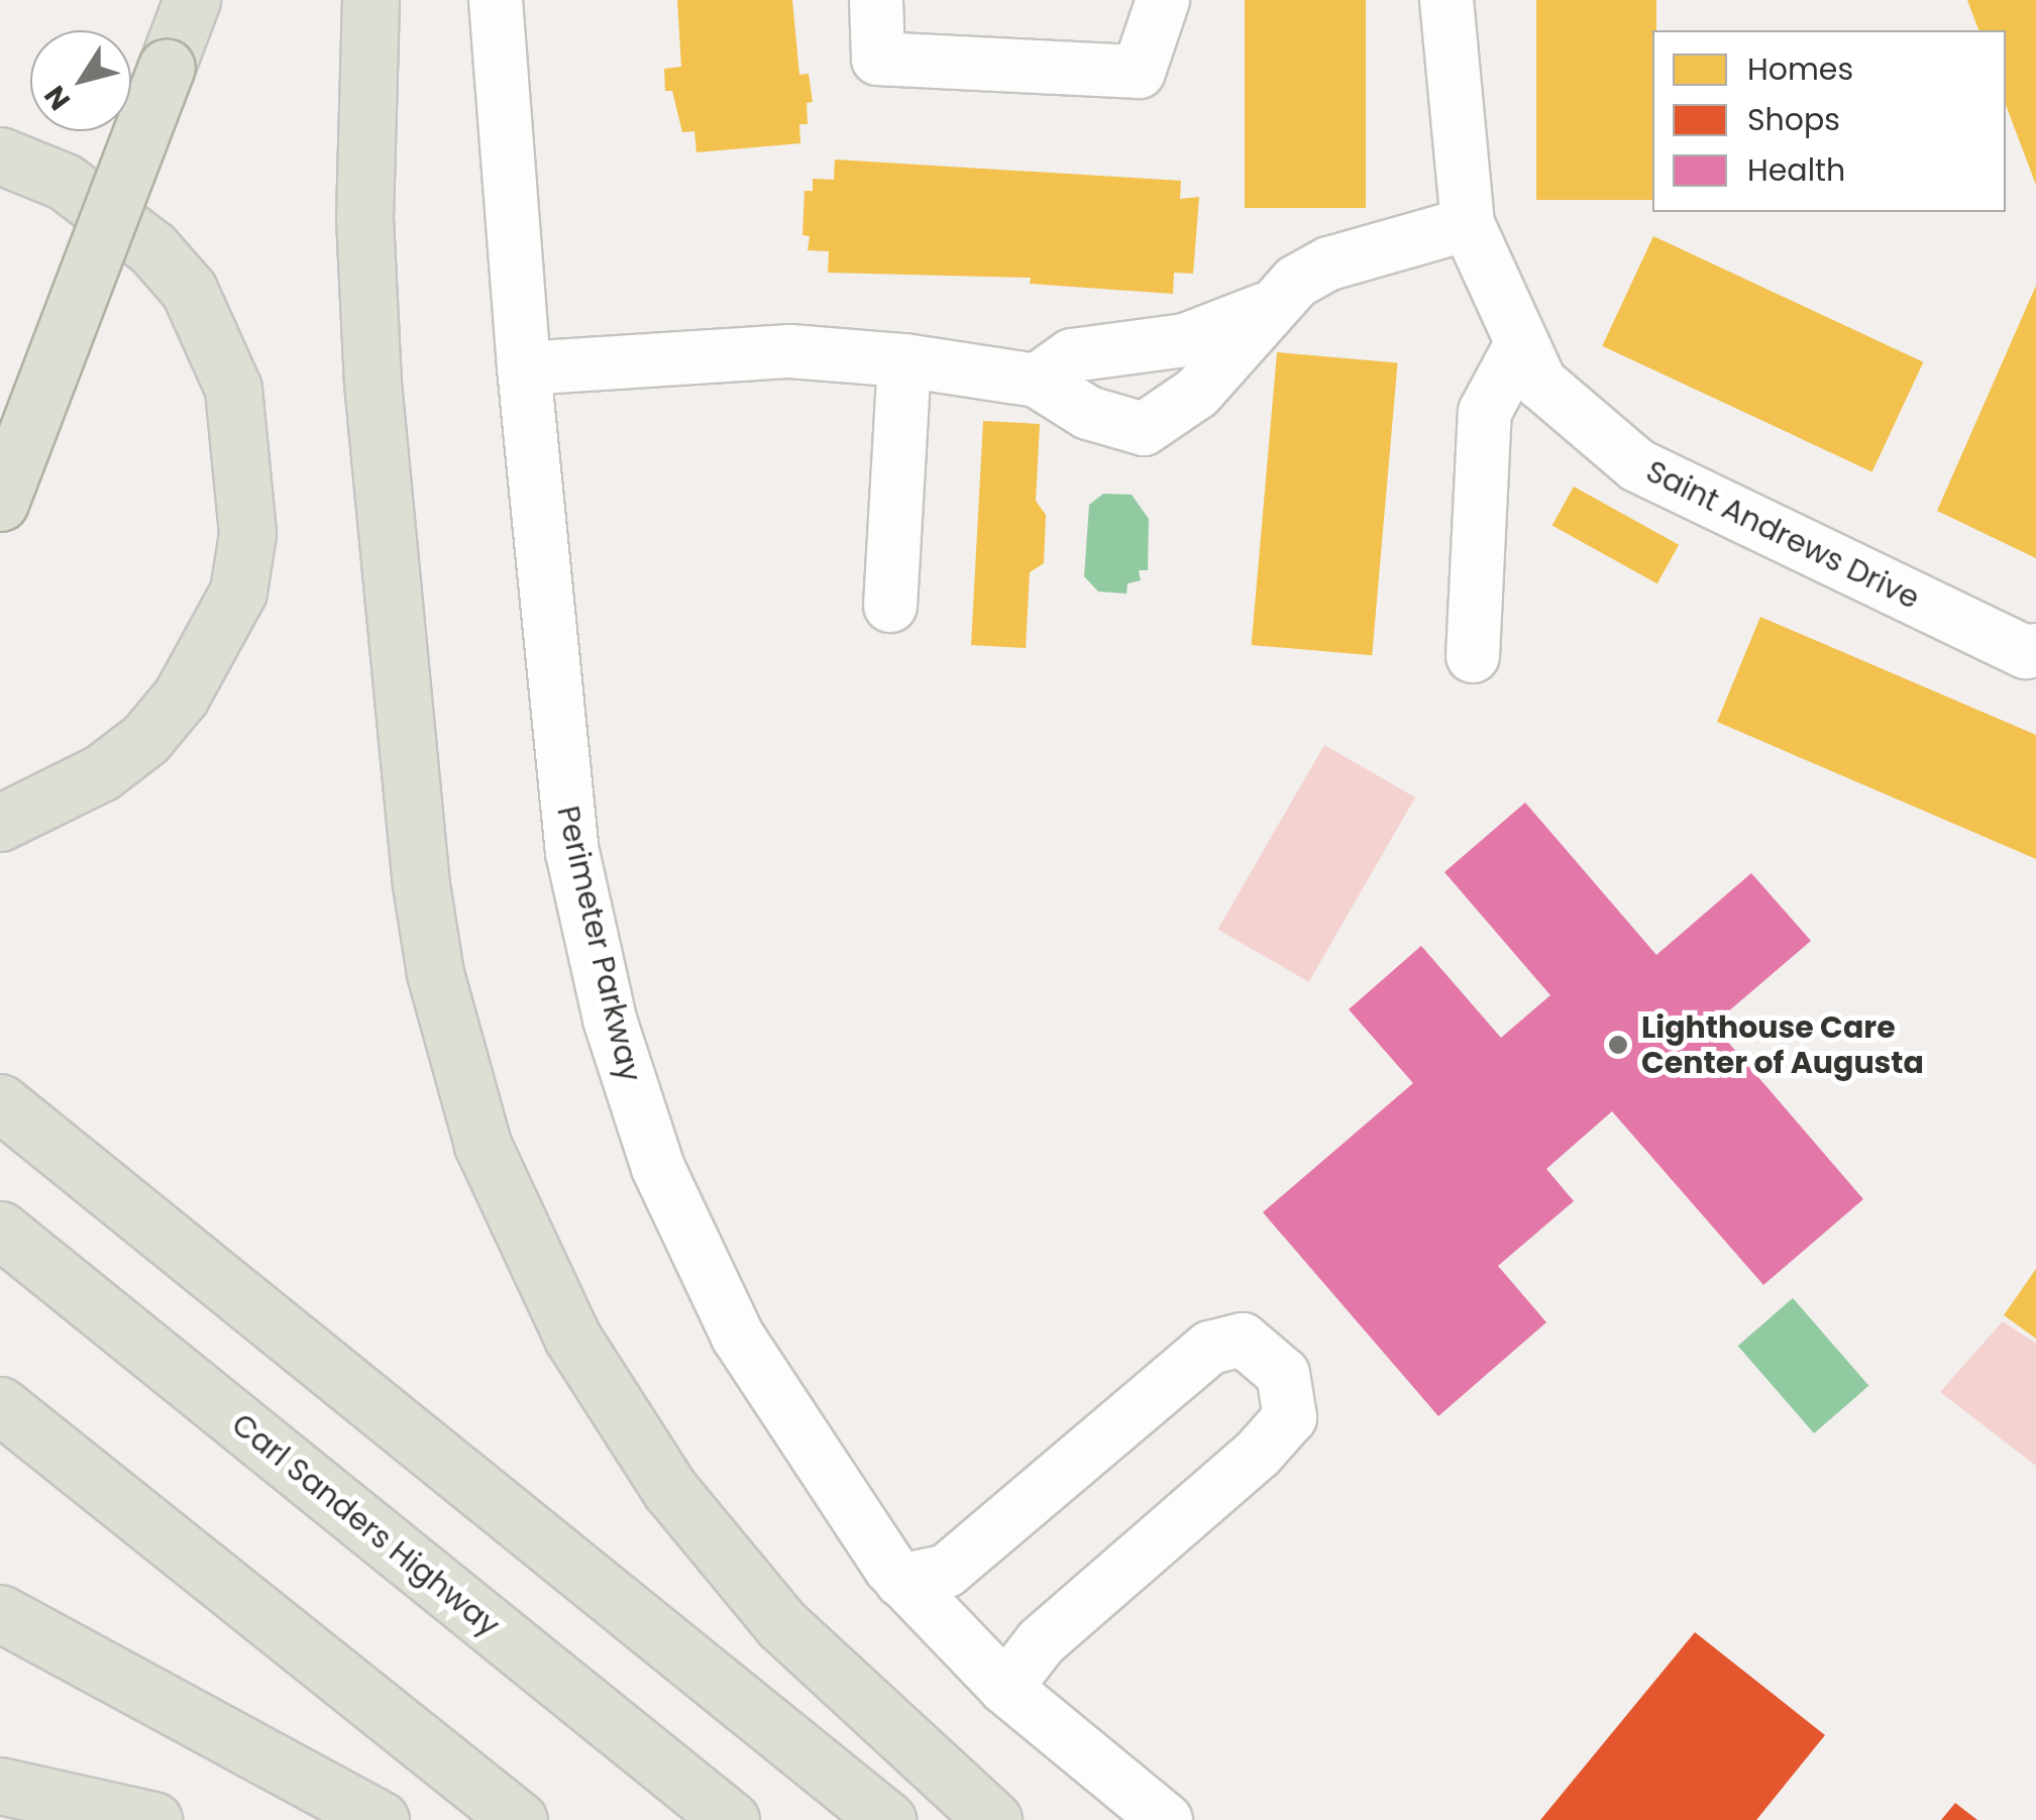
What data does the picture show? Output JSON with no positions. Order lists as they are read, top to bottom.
{
  "streets": {
    "highway": ["Carl Sanders Highway"],
    "street": ["Saint Andrews Drive", "Perimeter Parkway"]
  },
  "places": ["Lighthouse Care Center of Augusta"],
  "legend": ["Homes", "Shops", "Health"],
  "north": "bottom left"
}
